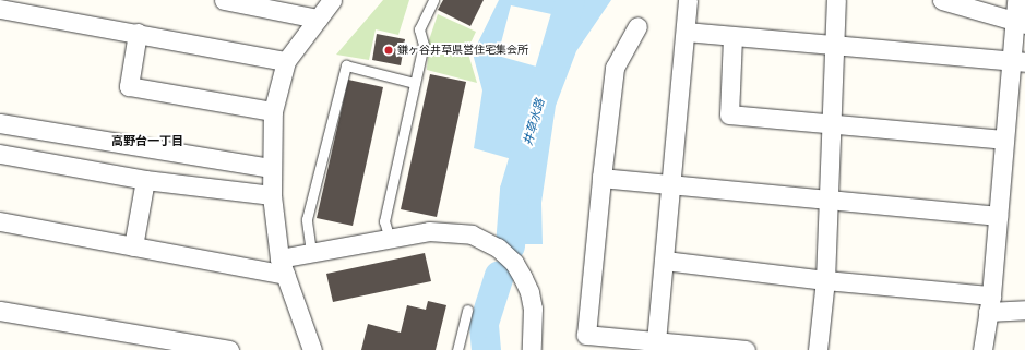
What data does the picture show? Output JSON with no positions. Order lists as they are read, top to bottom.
{
  "districts": ["高野台一丁目"],
  "water": ["井草水路"],
  "places": ["鎌ヶ谷井草県営住宅集会所"]
}
